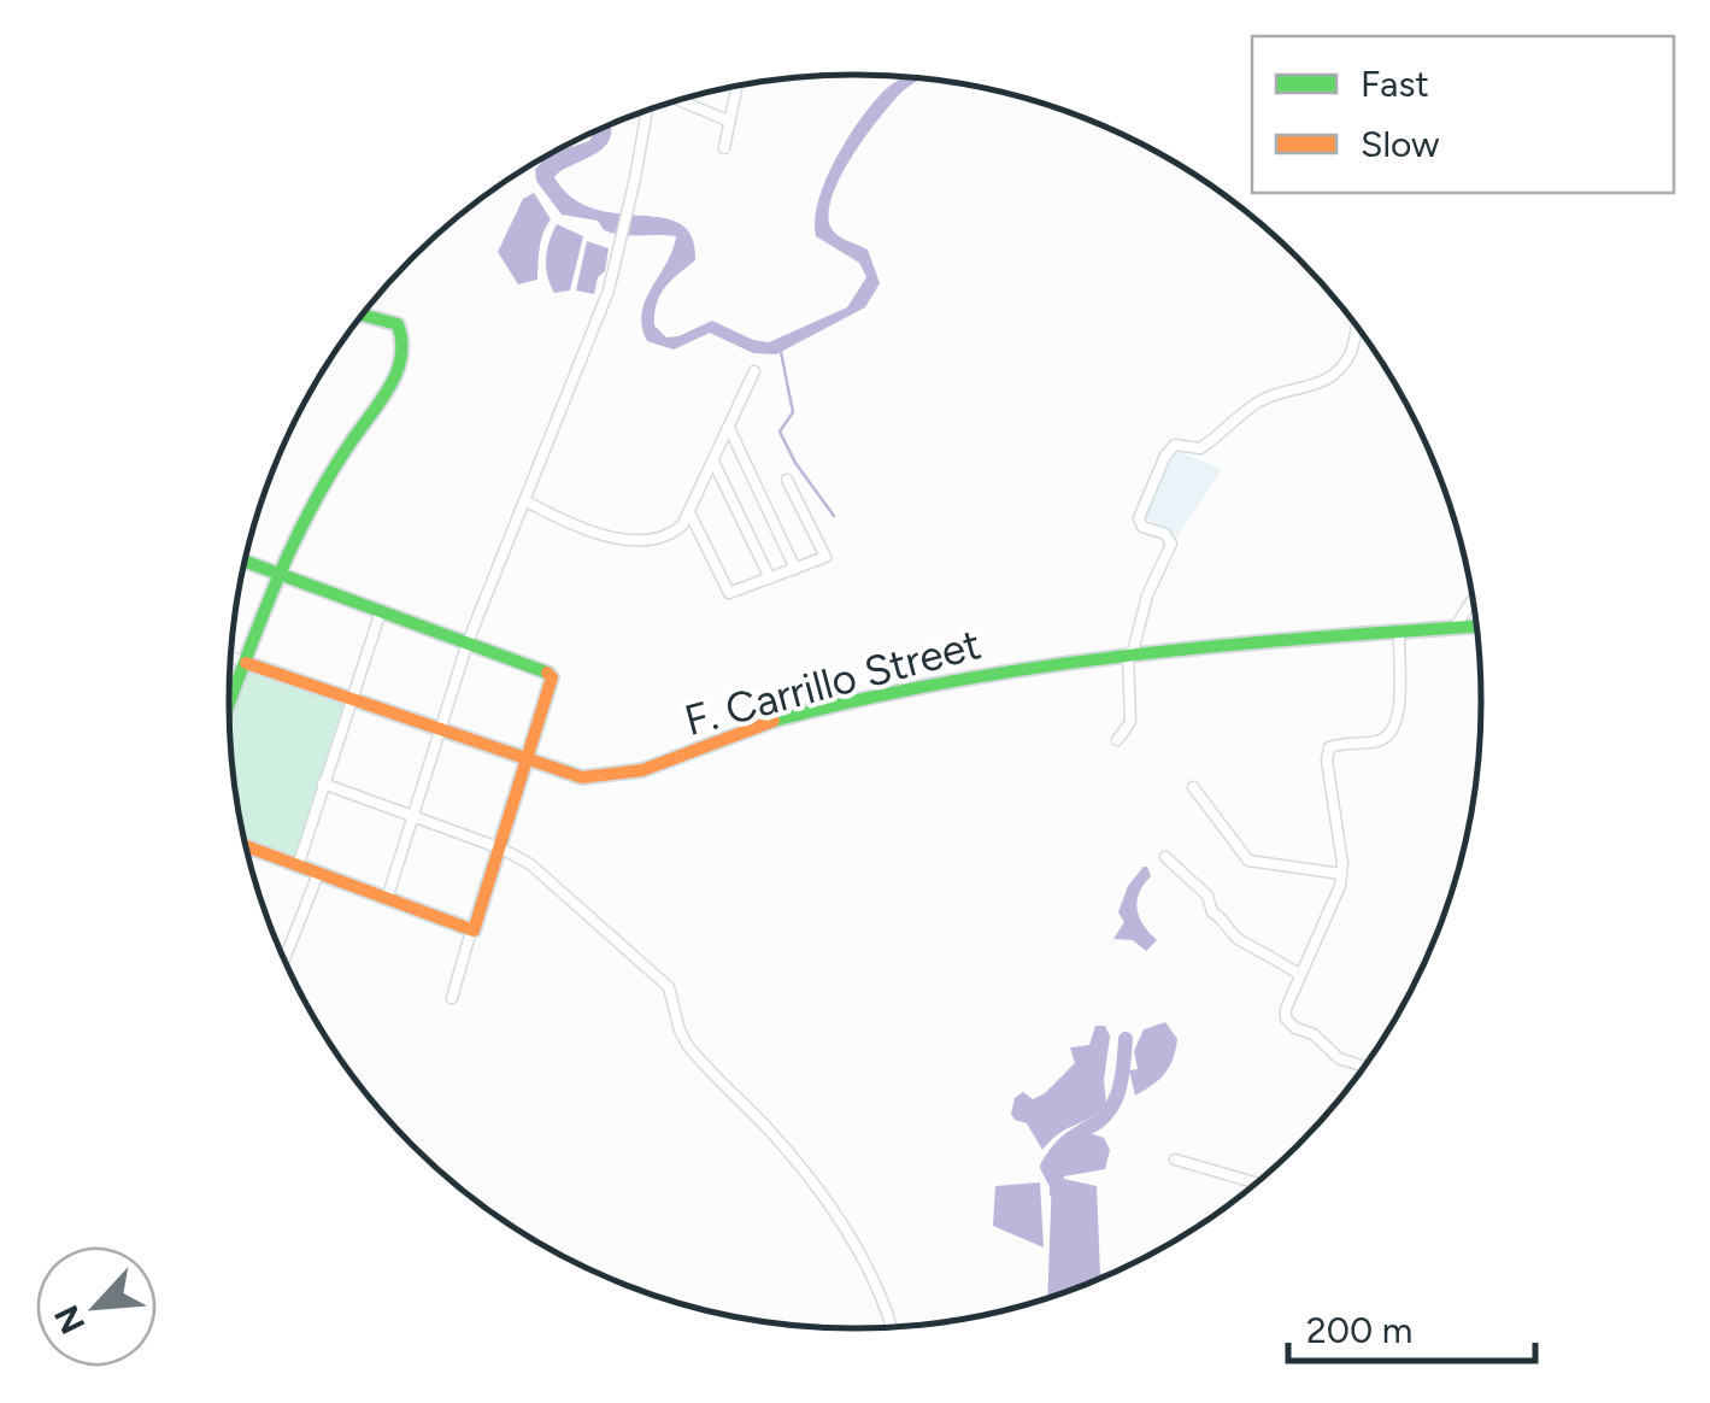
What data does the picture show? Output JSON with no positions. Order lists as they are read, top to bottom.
{
  "streets": {
    "street": ["F. Carrillo Street"]
  },
  "legend": ["Fast", "Slow"],
  "scale_bar": "200 m",
  "north": "bottom left"
}
